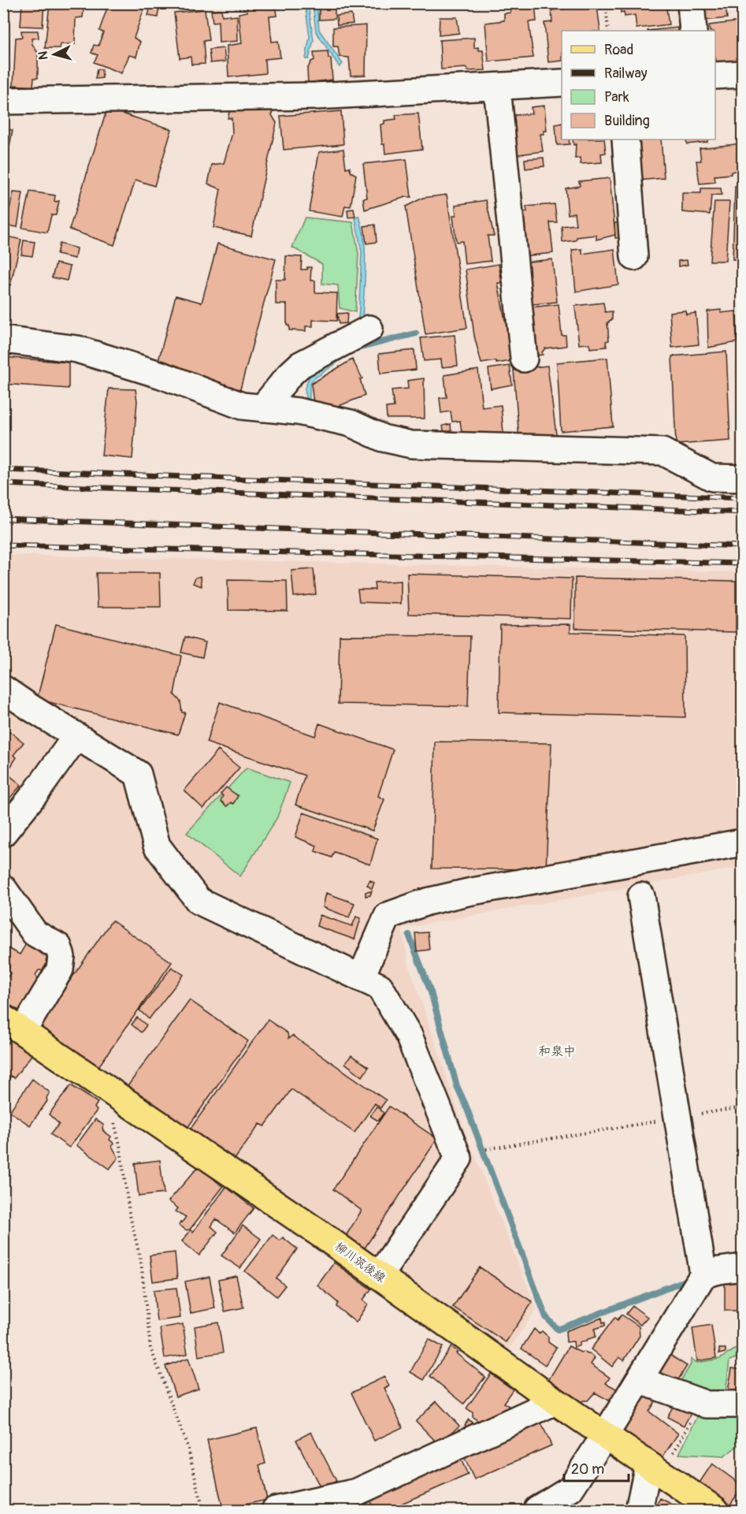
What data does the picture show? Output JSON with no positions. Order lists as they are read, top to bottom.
{
  "streets": {
    "main road": ["柳川筑後線"]
  },
  "districts": ["和泉中"],
  "legend": [
    "Road",
    "Railway",
    "Park",
    "Building"
  ],
  "scale_bar": "20 m",
  "north": "left"
}
